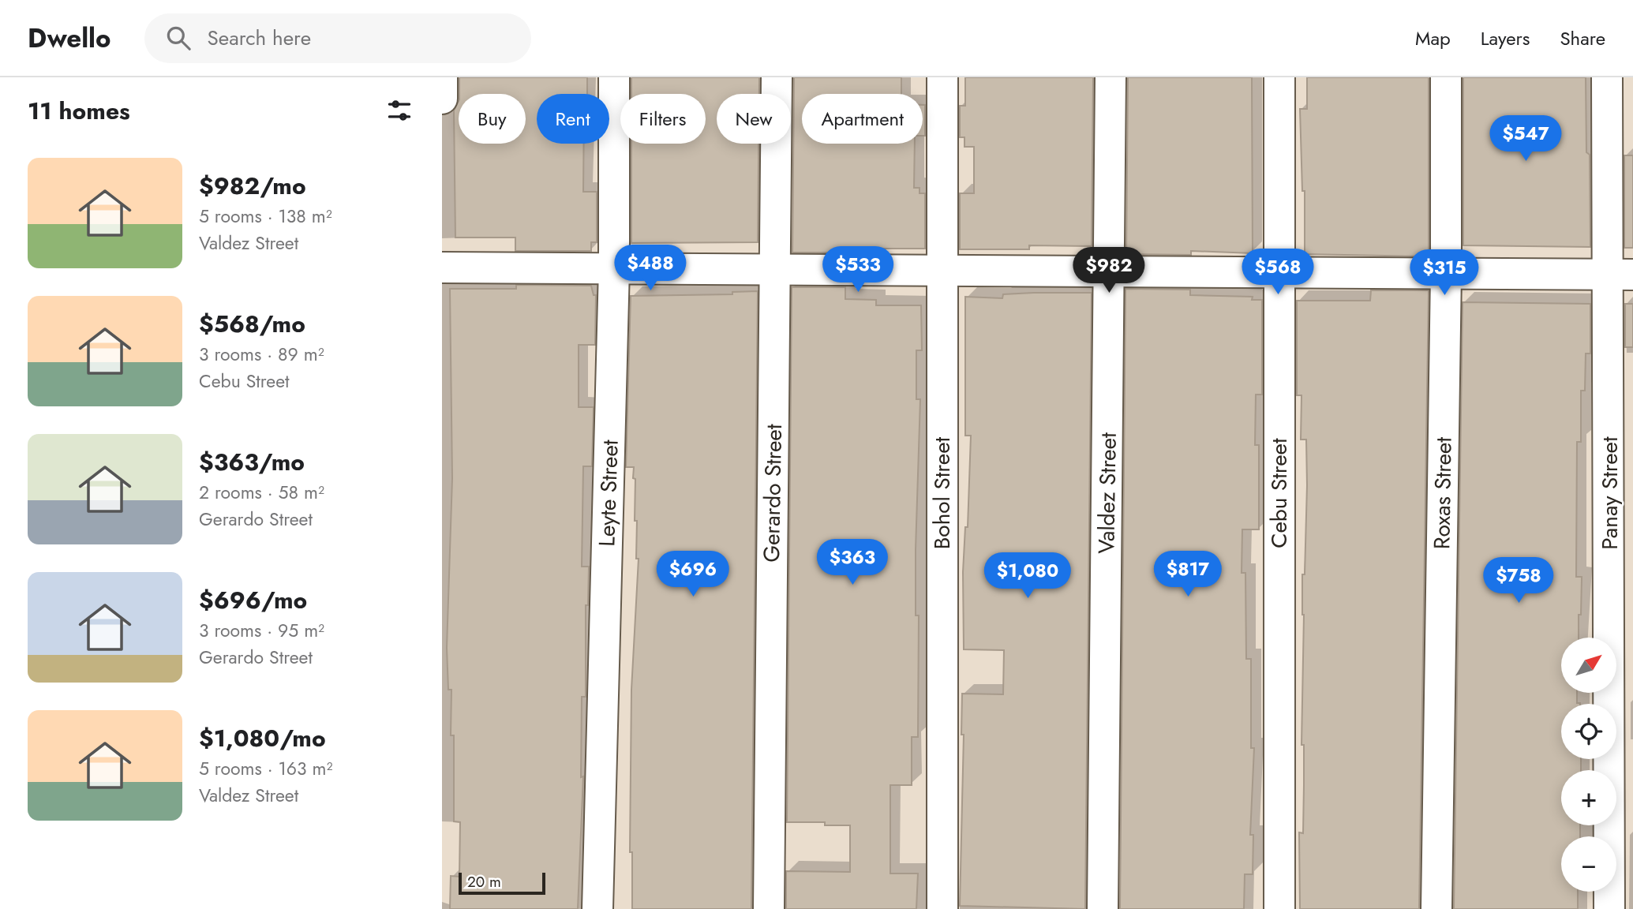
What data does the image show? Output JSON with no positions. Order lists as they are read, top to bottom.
{
  "streets": {
    "street": [
      "Leyte Street",
      "Gerardo Street",
      "Bohol Street",
      "Valdez Street",
      "Cebu Street",
      "Roxas Street",
      "Panay Street"
    ]
  },
  "scale_bar": "20 m",
  "north": "top right",
  "page": {
    "header": "Dwello",
    "search": "Search here",
    "nav": ["Map", "Layers", "Share"],
    "heading": "11 homes",
    "chip": [
      "Buy",
      "Rent",
      "Filters",
      "New",
      "Apartment"
    ],
    "price": [
      "$547",
      "$488",
      "$533",
      "$982",
      "$568",
      "$315",
      "$363",
      "$696",
      "$817",
      "$1,080",
      "$758"
    ],
    "list": [
      {
        "name": "$982/mo",
        "note": "5 rooms · 138 m² · Valdez Street"
      },
      {
        "name": "$568/mo",
        "note": "3 rooms · 89 m² · Cebu Street"
      },
      {
        "name": "$363/mo",
        "note": "2 rooms · 58 m² · Gerardo Street"
      },
      {
        "name": "$696/mo",
        "note": "3 rooms · 95 m² · Gerardo Street"
      },
      {
        "name": "$1,080/mo",
        "note": "5 rooms · 163 m² · Valdez Street"
      }
    ],
    "map_buttons": ["+", "−"],
    "scale": "20 m"
  }
}
